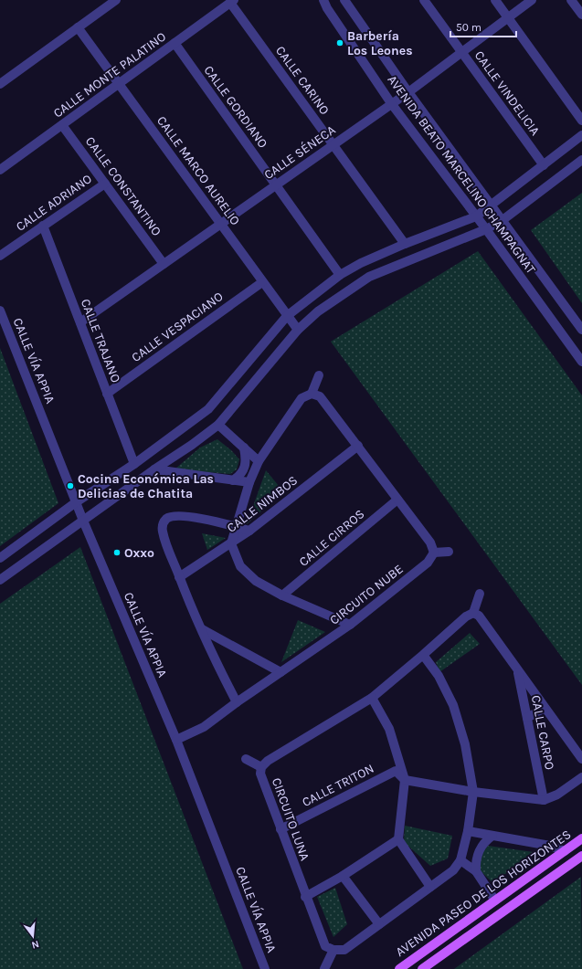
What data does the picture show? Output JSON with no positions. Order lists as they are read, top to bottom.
{
  "streets": {
    "main road": ["AVENIDA PASEO DE LOS HORIZONTES"],
    "street": [
      "CALLE MONTE PALATINO",
      "CALLE CARINO",
      "CALLE VINDELICIA",
      "CALLE GORDIANO",
      "CALLE SÉNECA",
      "CALLE MARCO AURELIO",
      "AVENIDA BEATO MARCELINO CHAMPAGNAT",
      "CALLE CONSTANTINO",
      "CALLE ADRIANO",
      "CALLE VESPACIANO",
      "CALLE TRAJANO",
      "CALLE VÍA APPIA",
      "CALLE NIMBOS",
      "CALLE CIRROS",
      "CIRCUITO NUBE",
      "CALLE CARPO",
      "CALLE TRITON",
      "CIRCUITO LUNA"
    ]
  },
  "crossings": [
    ["CALLE MONTE PALATINO", "CALLE CARINO"],
    ["CALLE MONTE PALATINO", "CALLE GORDIANO"],
    ["CALLE MONTE PALATINO", "CALLE MARCO AURELIO"],
    ["CALLE MONTE PALATINO", "CALLE CONSTANTINO"],
    ["CALLE CARINO", "CALLE SÉNECA"],
    ["CALLE VINDELICIA", "CALLE SÉNECA"],
    ["CALLE GORDIANO", "CALLE SÉNECA"],
    ["CALLE SÉNECA", "CALLE MARCO AURELIO"],
    ["CALLE SÉNECA", "AVENIDA BEATO MARCELINO CHAMPAGNAT"],
    ["CALLE SÉNECA", "CALLE CONSTANTINO"],
    ["CALLE SÉNECA", "CALLE TRAJANO"],
    ["CALLE MARCO AURELIO", "CALLE VESPACIANO"],
    ["CALLE CONSTANTINO", "CALLE ADRIANO"],
    ["CALLE ADRIANO", "CALLE TRAJANO"],
    ["CALLE VESPACIANO", "CALLE TRAJANO"],
    ["CALLE VÍA APPIA", "CIRCUITO NUBE"],
    ["CALLE TRITON", "CIRCUITO LUNA"]
  ],
  "places": ["Barbería Los Leones", "Cocina Económica Las Delicias de Chatita", "Oxxo"],
  "scale_bar": "50 m",
  "north": "bottom"
}
